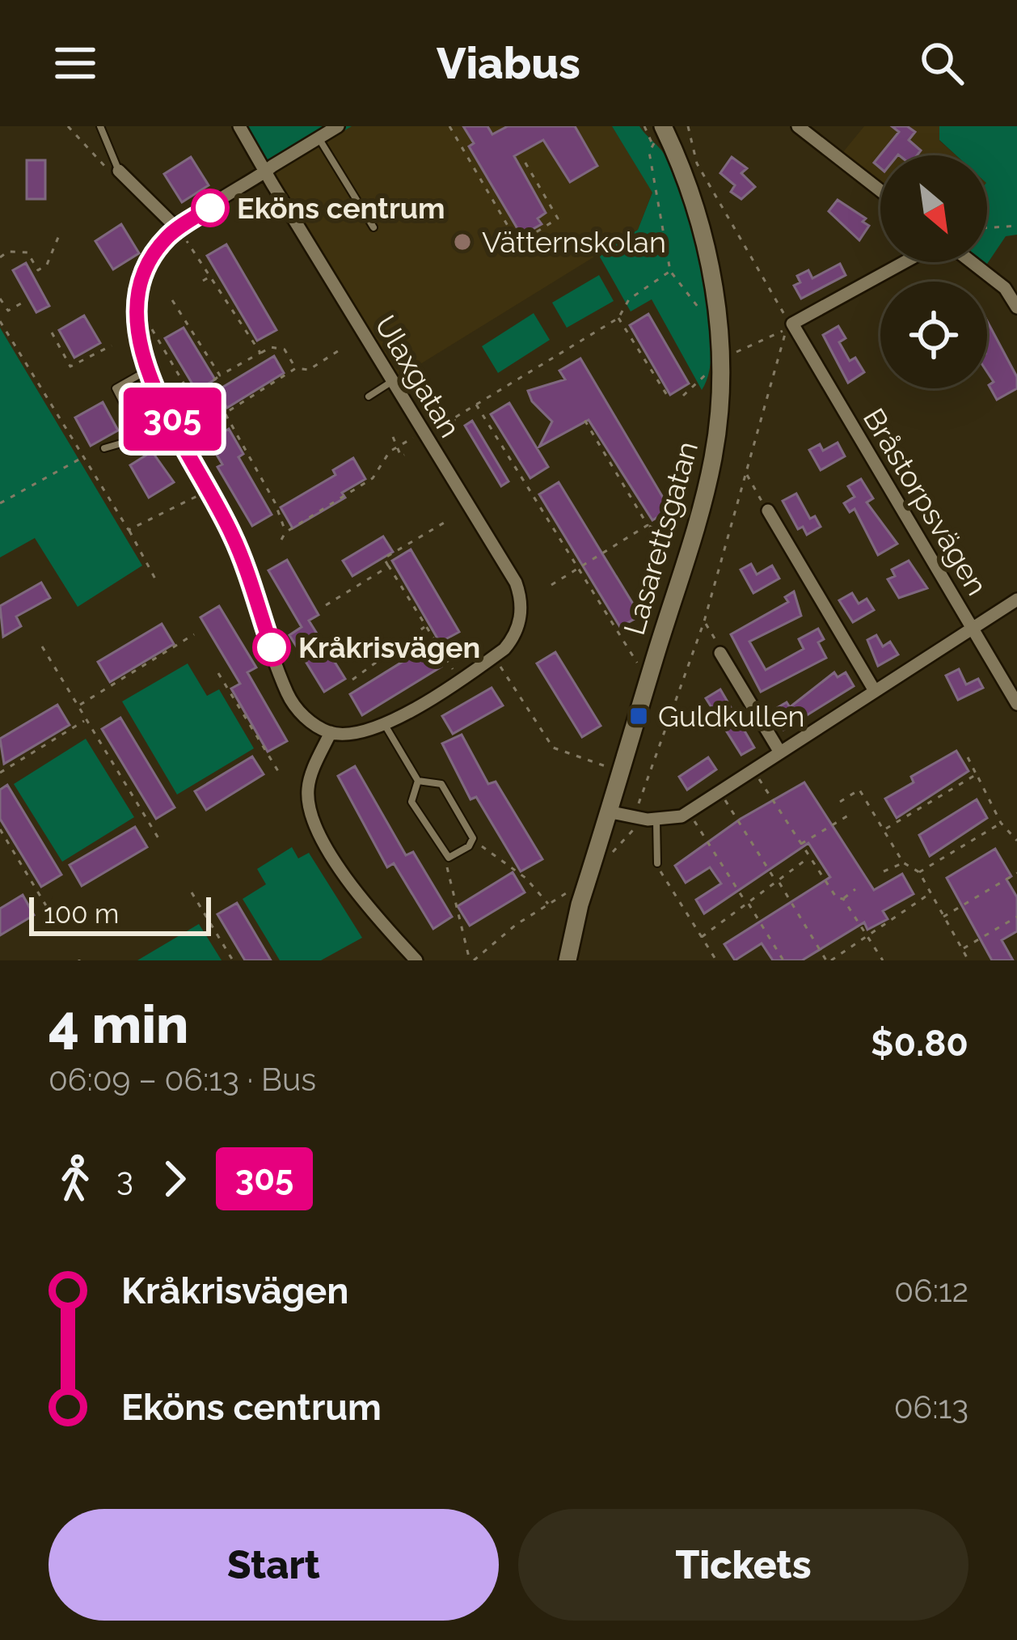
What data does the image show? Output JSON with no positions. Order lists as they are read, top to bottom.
{
  "streets": {
    "street": ["Ulaxgatan", "Bråstorpsvägen", "Lasarettsgatan"]
  },
  "places": {
    "other": ["Eköns centrum", "Vätternskolan", "Kråkrisvägen"],
    "transit": ["Guldkullen"]
  },
  "lines": ["bus line 305"],
  "scale_bar": "100 m",
  "north": "bottom right",
  "page": {
    "header": "Viabus",
    "on_map": "305",
    "scale": "100 m",
    "heading": ["4 min", "06:09 – 06:13 · Bus", "$0.80"],
    "legs": ["3", "305"],
    "list": [
      {
        "name": "Kråkrisvägen",
        "value": "06:12"
      },
      {
        "name": "Eköns centrum",
        "value": "06:13"
      }
    ],
    "buttons": ["Start", "Tickets"]
  }
}
